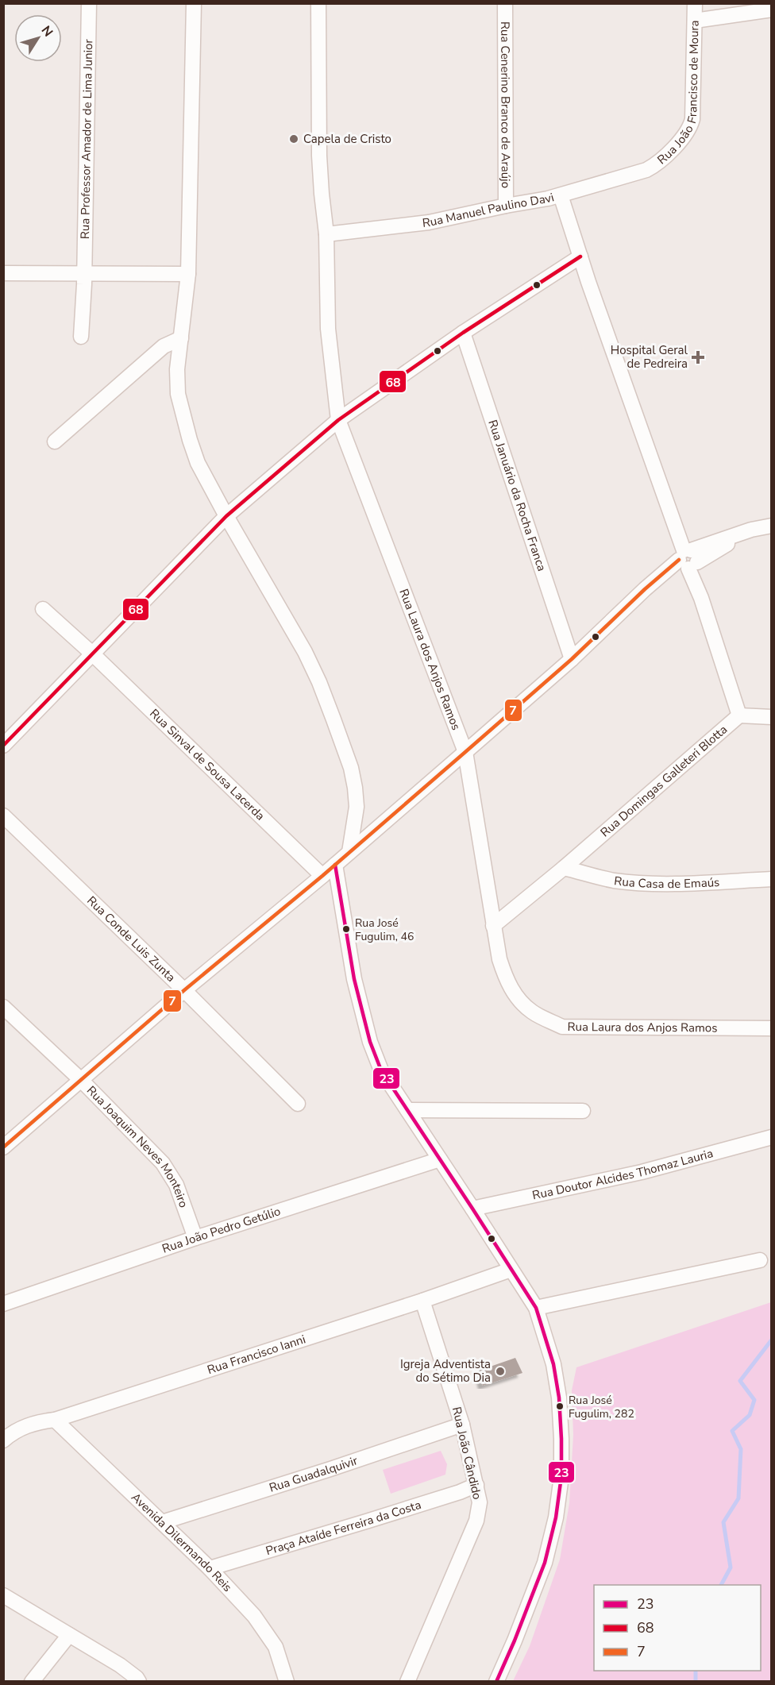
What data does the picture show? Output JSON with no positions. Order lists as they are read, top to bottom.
{
  "streets": {
    "street": [
      "Rua João Francisco de Moura",
      "Rua Cenerino Branco de Araújo",
      "Rua Professor Amador de Lima Junior",
      "Rua Manuel Paulino Davi",
      "Rua Januário da Rocha Franca",
      "Rua Laura dos Anjos Ramos",
      "Rua Sinval de Sousa Lacerda",
      "Rua Domingas Galleteri Blotta",
      "Rua Casa de Emaús",
      "Rua Conde Luis Zunta",
      "Rua Joaquim Neves Monteiro",
      "Rua Doutor Alcides Thomaz Lauria",
      "Rua João Pedro Getúlio",
      "Rua Francisco Ianni",
      "Rua João Cândido",
      "Rua Guadalquivir",
      "Praça Ataíde Ferreira da Costa",
      "Avenida Dilermando Reis"
    ]
  },
  "crossings": [
    ["Rua João Francisco de Moura", "Rua Manuel Paulino Davi"],
    ["Rua Cenerino Branco de Araújo", "Rua Manuel Paulino Davi"],
    ["Rua Manuel Paulino Davi", "Rua Laura dos Anjos Ramos"],
    ["Rua Laura dos Anjos Ramos", "Rua Domingas Galleteri Blotta"],
    ["Rua Domingas Galleteri Blotta", "Rua Casa de Emaús"],
    ["Rua Joaquim Neves Monteiro", "Rua João Pedro Getúlio"],
    ["Rua Francisco Ianni", "Rua João Cândido"],
    ["Rua Francisco Ianni", "Avenida Dilermando Reis"],
    ["Rua João Cândido", "Rua Guadalquivir"],
    ["Rua João Cândido", "Praça Ataíde Ferreira da Costa"],
    ["Rua Guadalquivir", "Avenida Dilermando Reis"],
    ["Praça Ataíde Ferreira da Costa", "Avenida Dilermando Reis"]
  ],
  "places": {
    "other": [
      "Capela de Cristo",
      "Rua José Fugulim, 46",
      "Igreja Adventista do Sétimo Dia",
      "Rua José Fugulim, 282"
    ],
    "health": ["Hospital Geral de Pedreira"]
  },
  "lines": ["transit line 68", "transit line 7", "transit line 23"],
  "legend": ["23", "68", "7"],
  "north": "top right"
}
